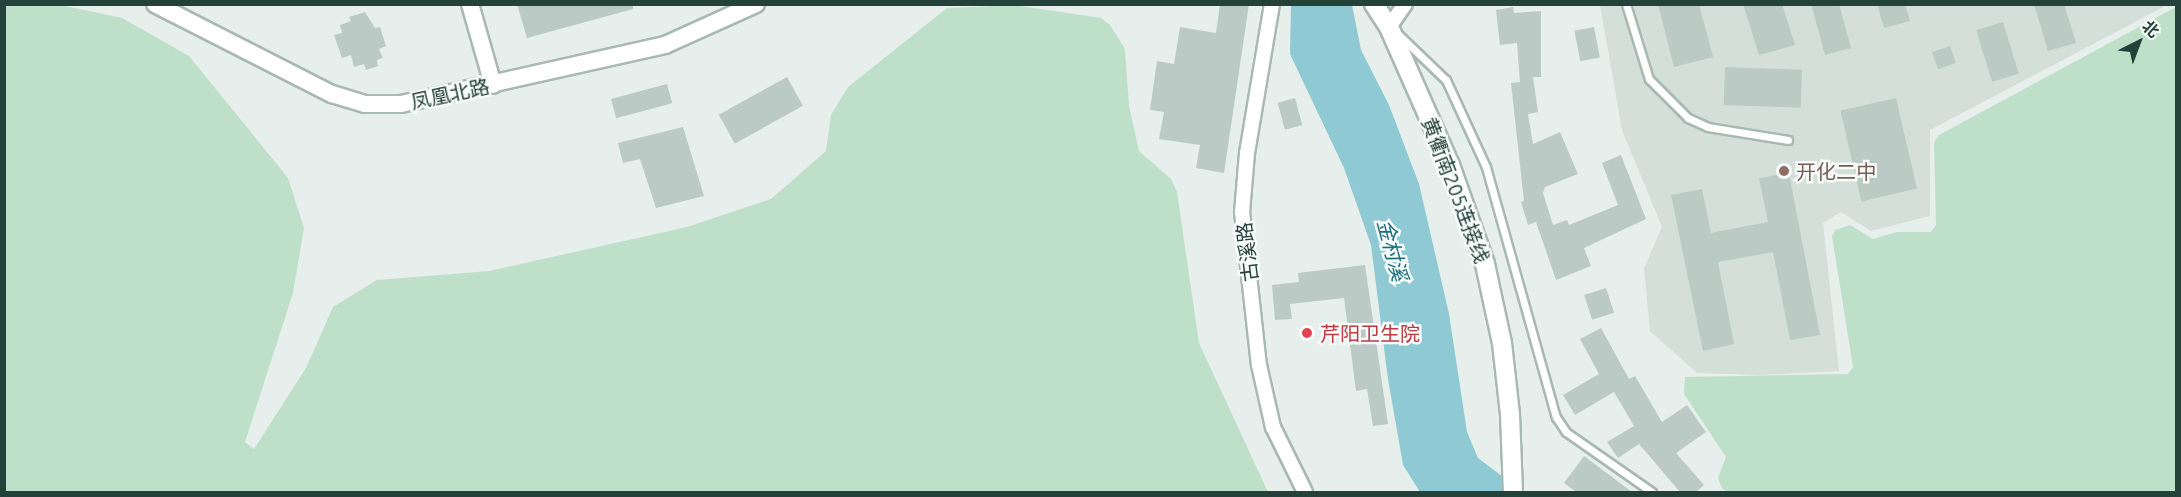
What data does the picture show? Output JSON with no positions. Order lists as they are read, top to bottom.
{
  "streets": {
    "main road": ["黄衢南205连接线"],
    "street": ["凤凰北路", "古溪路"]
  },
  "water": ["金村溪"],
  "places": ["开化二中", "芹阳卫生院"],
  "north": "top right"
}
